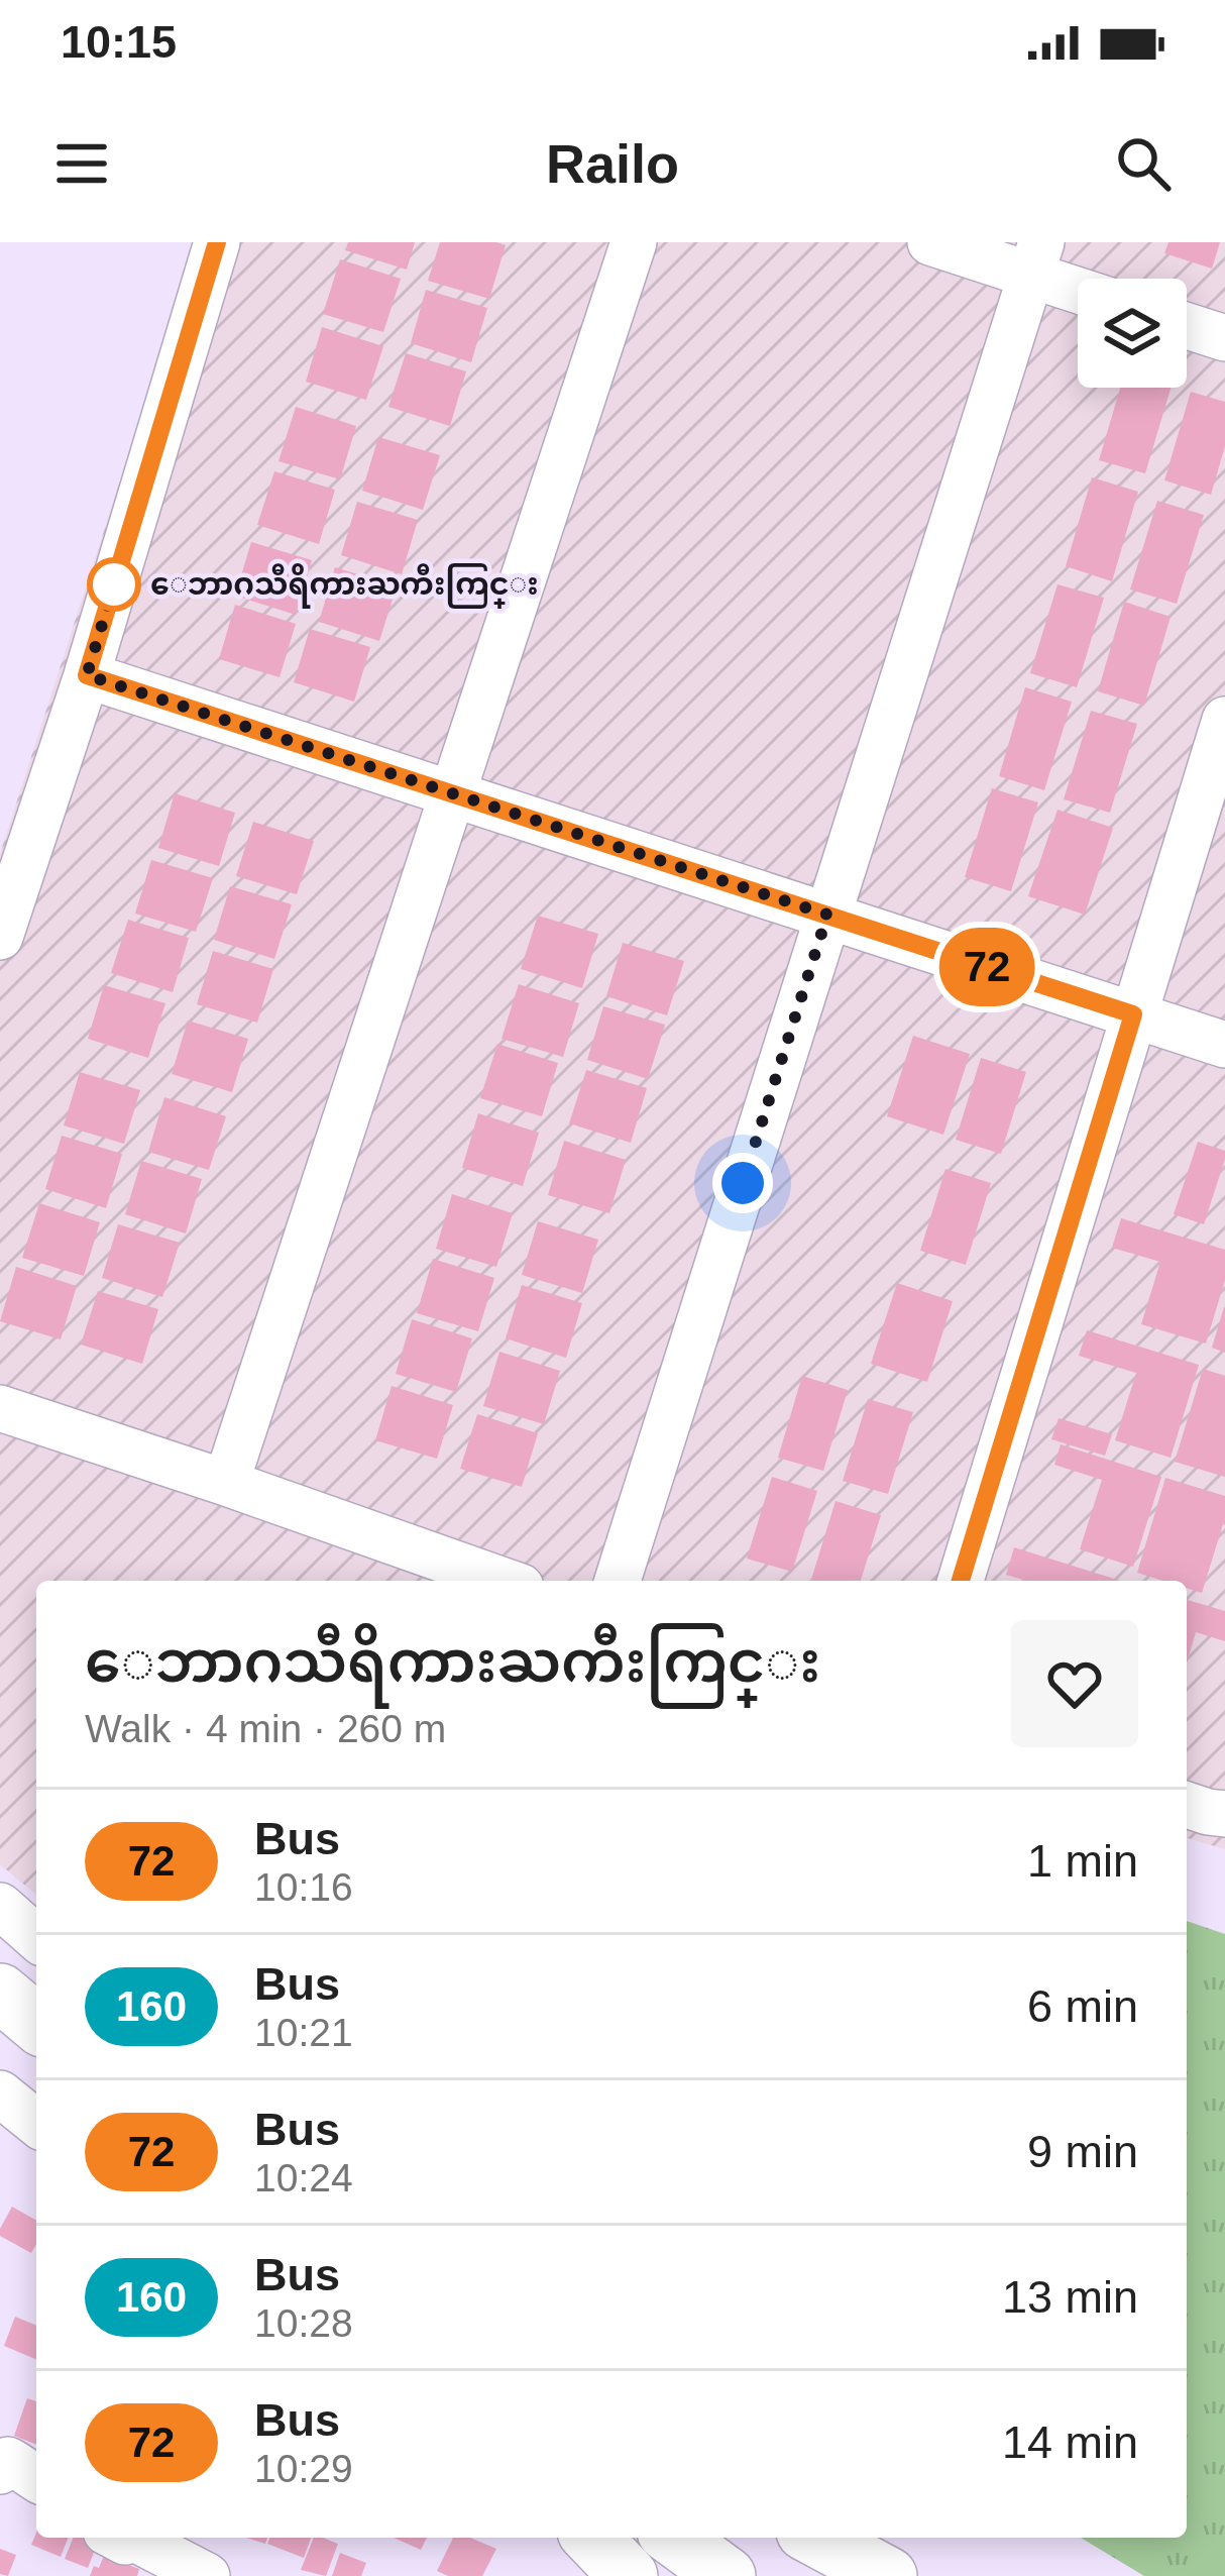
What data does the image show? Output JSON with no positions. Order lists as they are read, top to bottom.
{
  "places": ["ေဘာဂသီရိကားႀကီးကြင္း"],
  "lines": ["bus line 72"],
  "page": {
    "status": "10:15",
    "header": "Railo",
    "on_map": "72",
    "heading": ["ေဘာဂသီရိကားႀကီးကြင္း", "Walk · 4 min · 260 m"],
    "list": [
      {
        "mark": "72",
        "name": "Bus",
        "note": "10:16",
        "value": "1 min"
      },
      {
        "mark": "160",
        "name": "Bus",
        "note": "10:21",
        "value": "6 min"
      },
      {
        "mark": "72",
        "name": "Bus",
        "note": "10:24",
        "value": "9 min"
      },
      {
        "mark": "160",
        "name": "Bus",
        "note": "10:28",
        "value": "13 min"
      },
      {
        "mark": "72",
        "name": "Bus",
        "note": "10:29",
        "value": "14 min"
      }
    ]
  }
}
